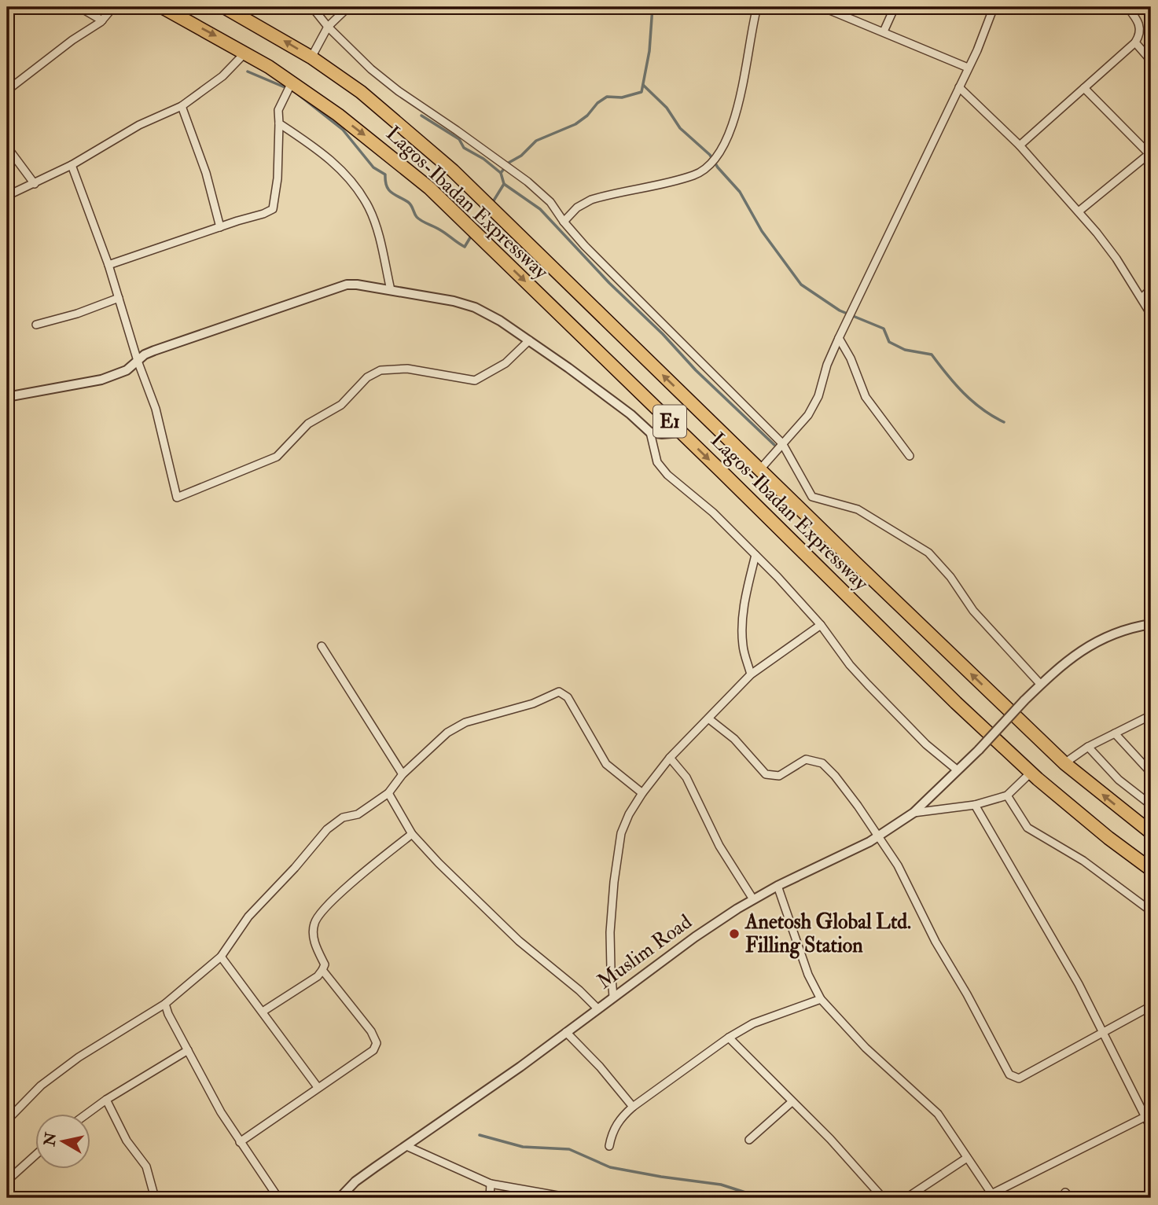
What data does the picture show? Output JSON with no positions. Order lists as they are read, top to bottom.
{
  "streets": {
    "highway": ["Lagos-Ibadan Expressway", "E1"],
    "street": ["Muslim Road"]
  },
  "places": ["Anetosh Global Ltd. Filling Station"],
  "north": "left"
}
